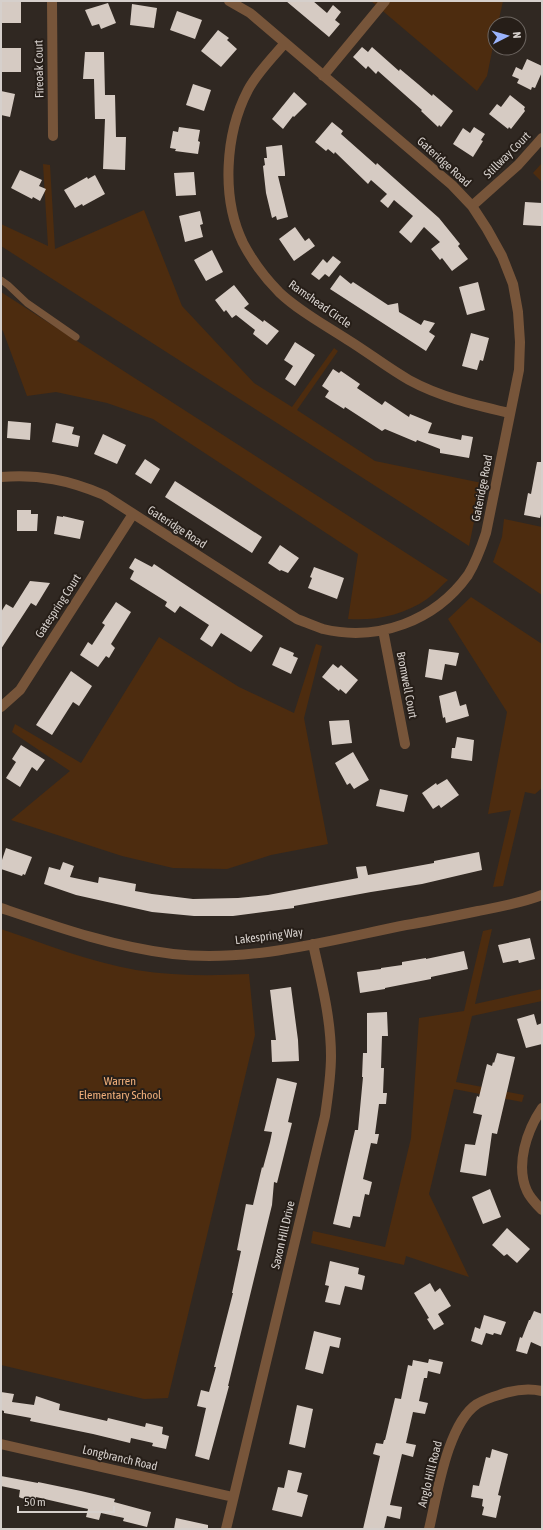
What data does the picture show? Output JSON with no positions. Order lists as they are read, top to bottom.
{
  "streets": {
    "street": [
      "Fireoak Court",
      "Stillway Court",
      "Gateridge Road",
      "Ramshead Circle",
      "Gatespring Court",
      "Bromwell Court",
      "Lakespring Way",
      "Saxon Hill Drive",
      "Longbranch Road",
      "Anglo Hill Road"
    ]
  },
  "crossings": [
    ["Stillway Court", "Gateridge Road"],
    ["Gateridge Road", "Ramshead Circle"],
    ["Gateridge Road", "Gatespring Court"],
    ["Gateridge Road", "Bromwell Court"],
    ["Lakespring Way", "Saxon Hill Drive"],
    ["Saxon Hill Drive", "Longbranch Road"]
  ],
  "parks": ["Warren Elementary School"],
  "scale_bar": "50 m",
  "north": "right"
}
